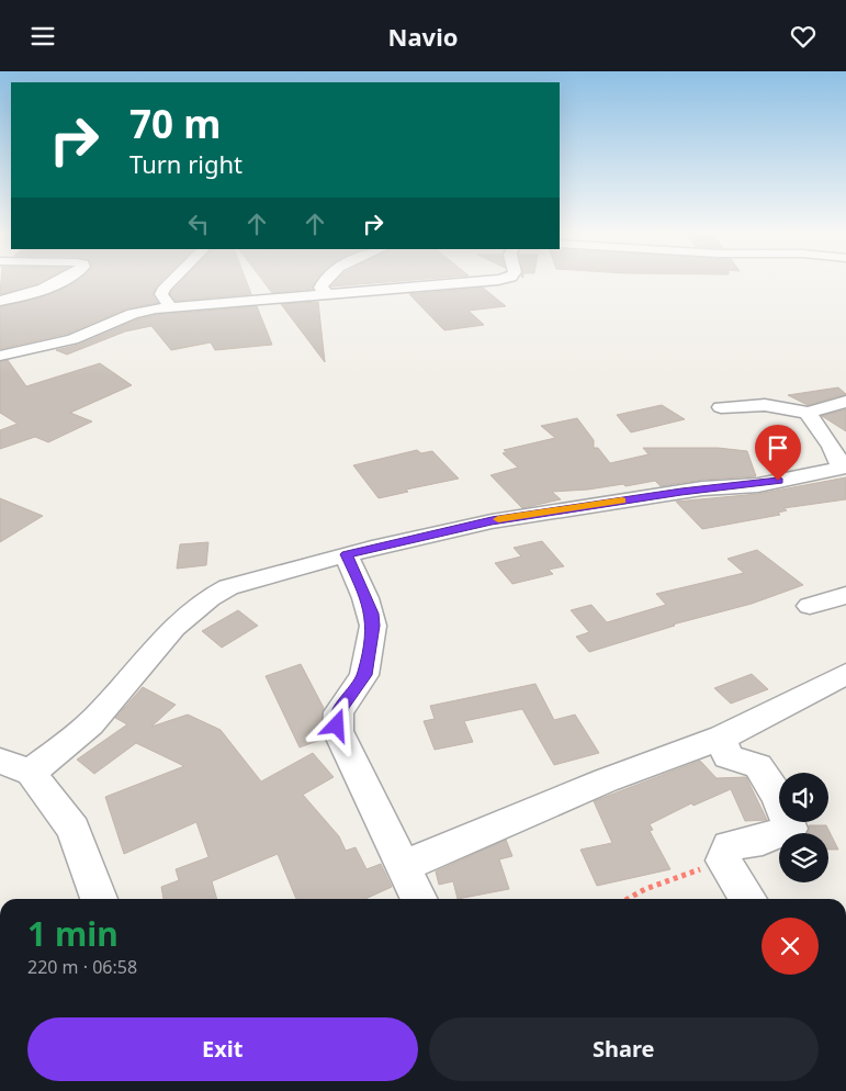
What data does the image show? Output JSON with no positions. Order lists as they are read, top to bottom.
{
  "page": {
    "header": "Navio",
    "turn": ["70 m", "Turn right"],
    "heading": ["1 min", "220 m · 06:58"],
    "buttons": ["Exit", "Share"]
  }
}
